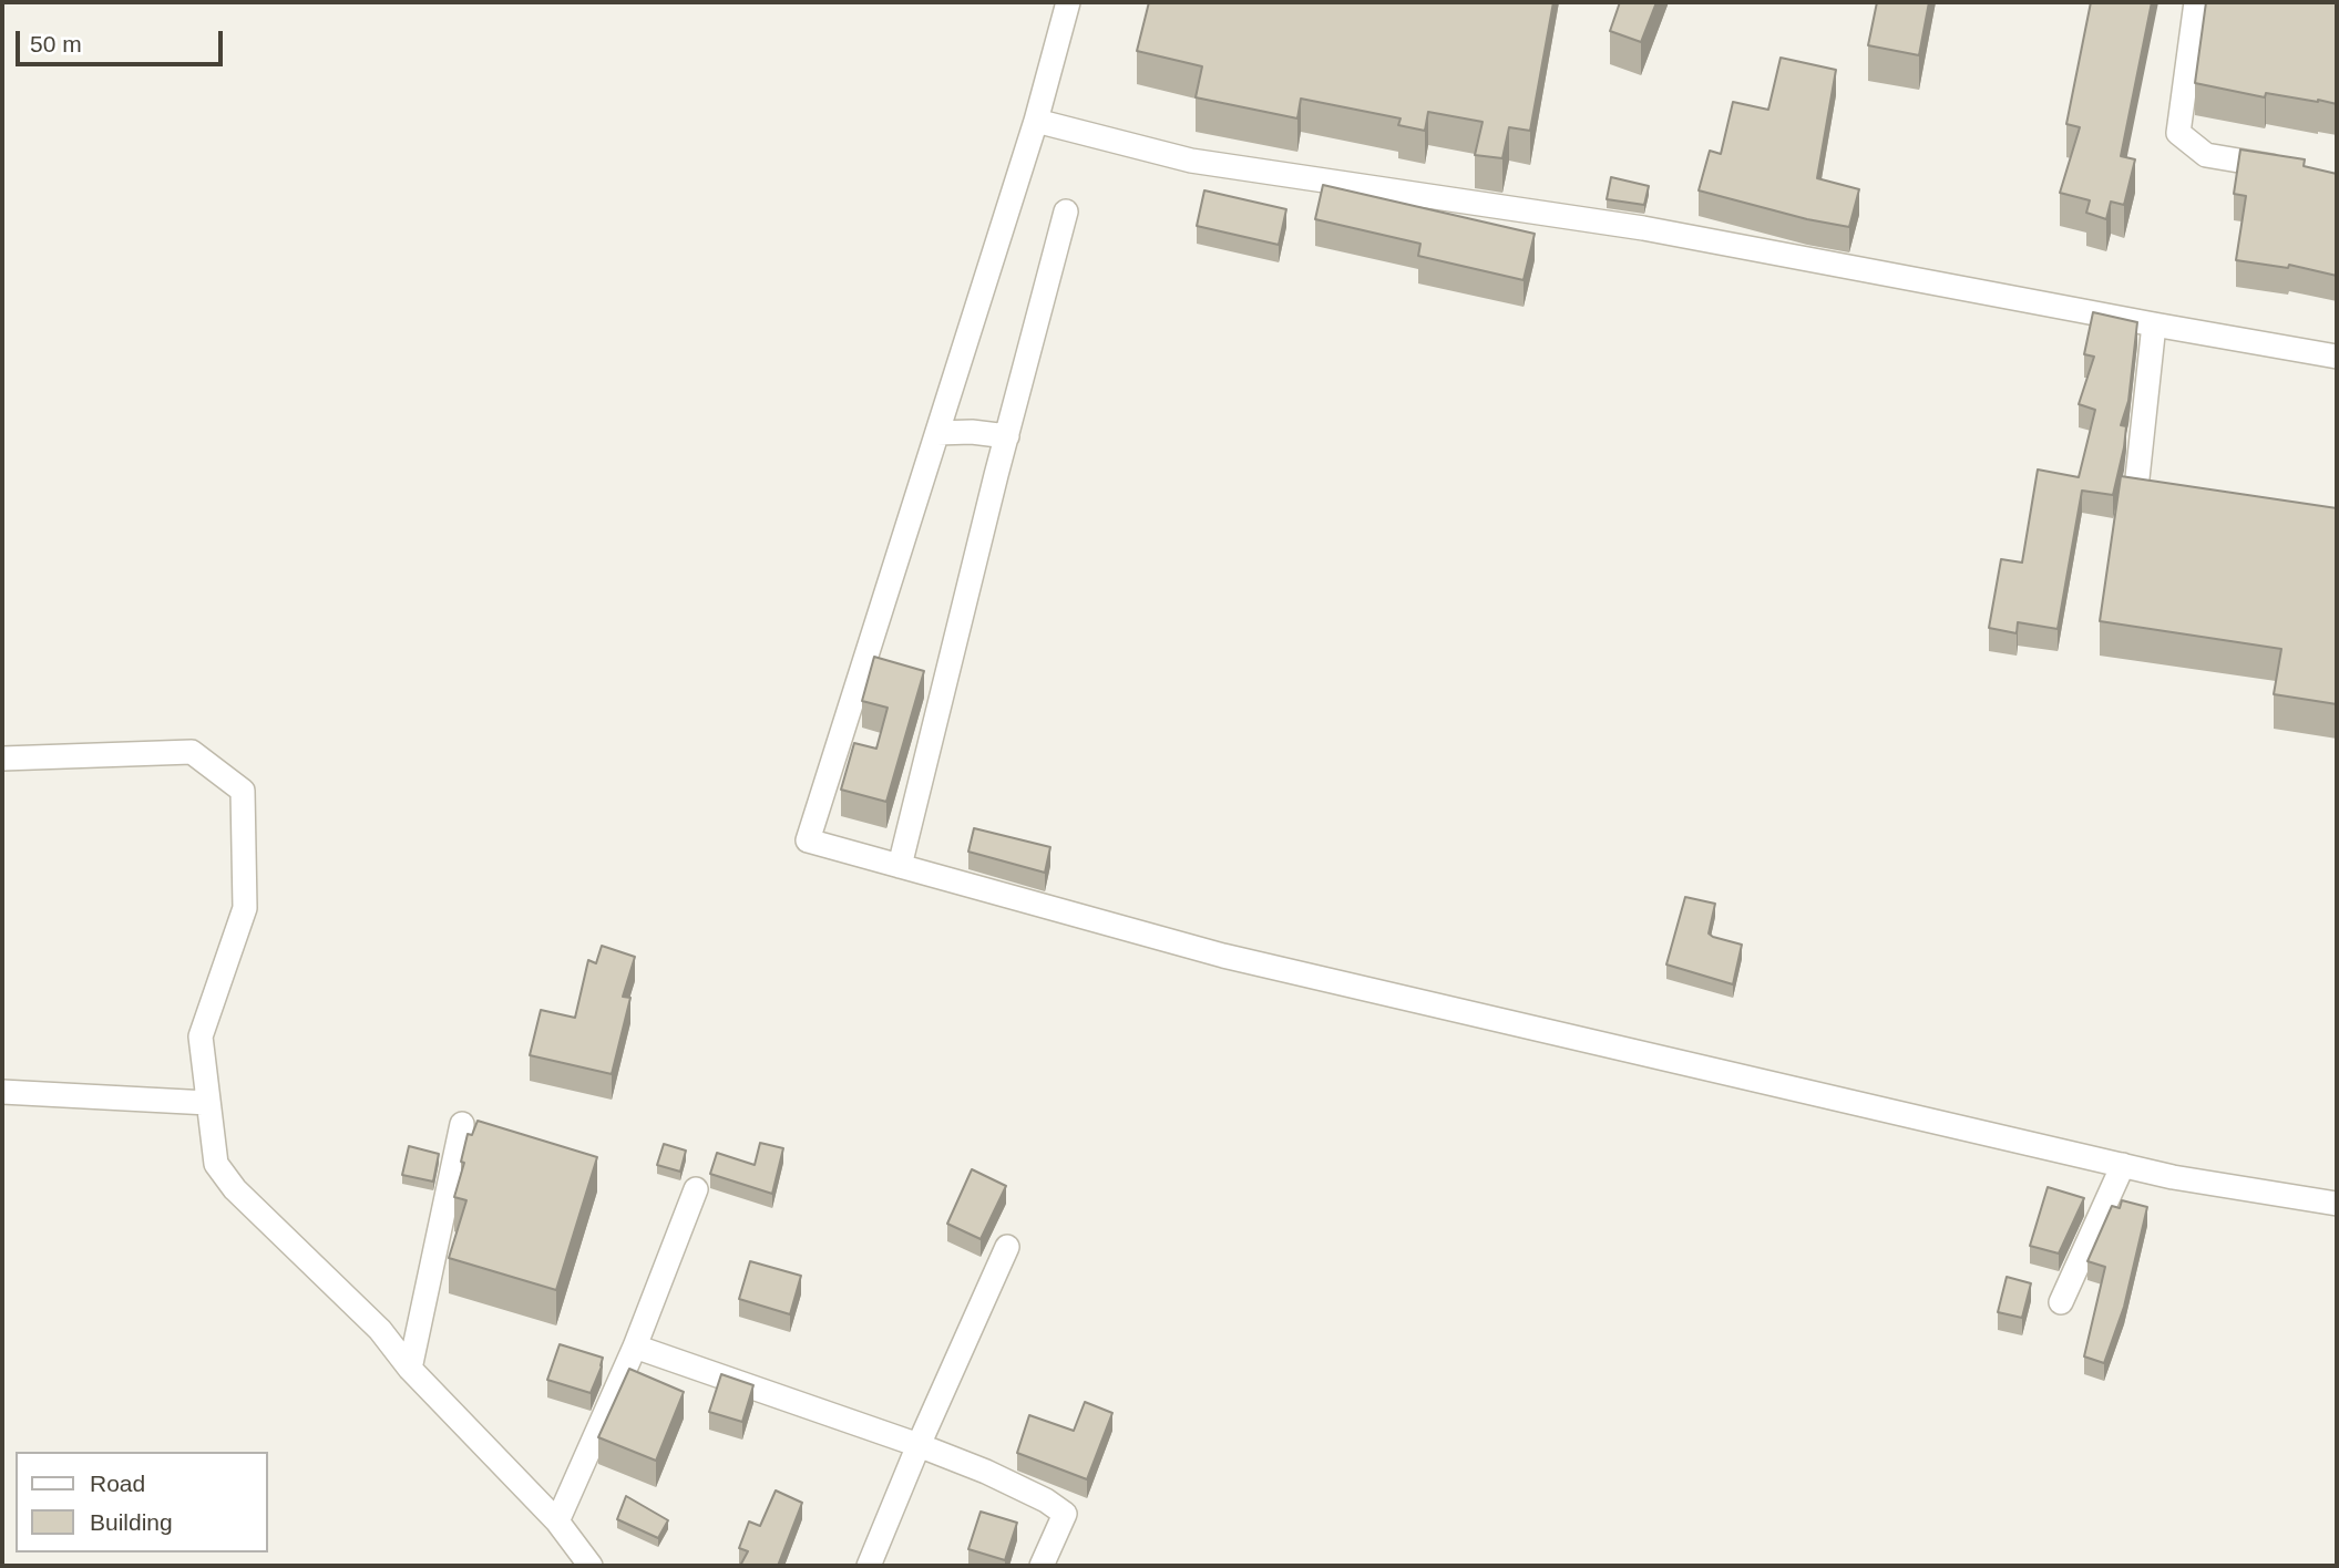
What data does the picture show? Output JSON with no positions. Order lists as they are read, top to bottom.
{
  "legend": ["Road", "Building"],
  "scale_bar": "50 m"
}
